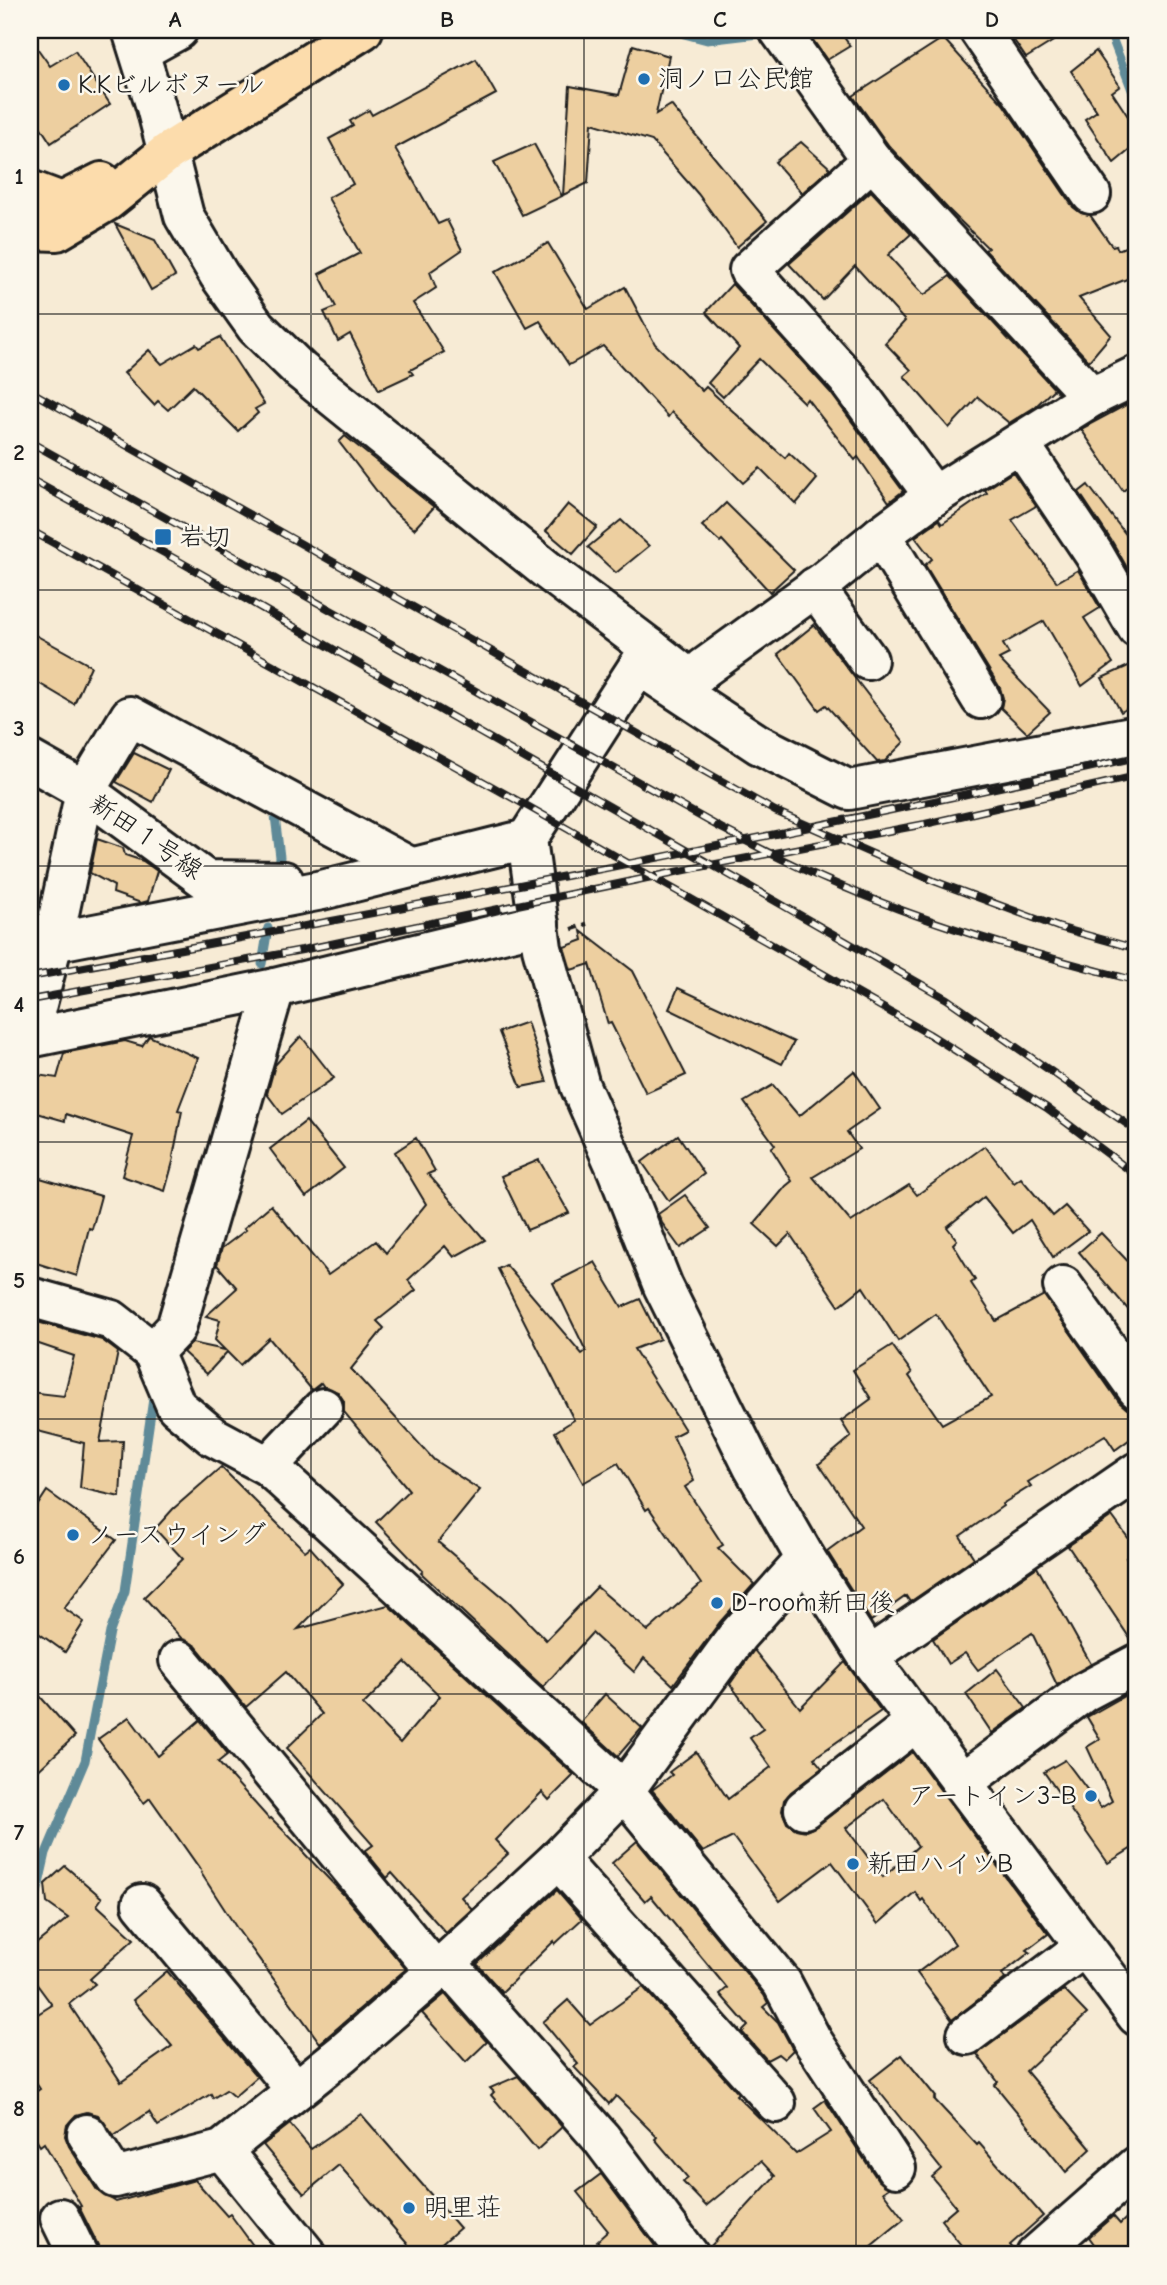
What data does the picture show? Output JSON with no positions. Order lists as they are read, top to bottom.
{
  "streets": {
    "street": ["新田１号線"]
  },
  "places": {
    "other": [
      "洞ノ口公民館",
      "K.Kビルボヌール",
      "ノースウイング",
      "D-room新田後",
      "アートイン3-B",
      "新田ハイツB",
      "明里荘"
    ],
    "transit": ["岩切"]
  },
  "grid": {
    "columns": [
      "A",
      "B",
      "C",
      "D"
    ],
    "rows": [
      "1",
      "2",
      "3",
      "4",
      "5",
      "6",
      "7",
      "8"
    ]
  }
}
